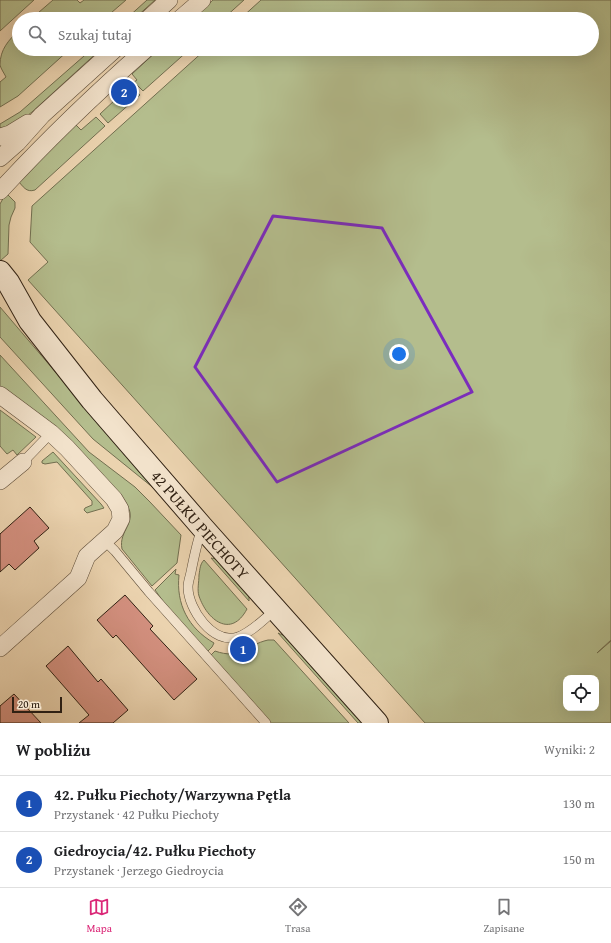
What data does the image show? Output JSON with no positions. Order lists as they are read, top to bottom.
{
  "streets": {
    "street": ["42 PUŁKU PIECHOTY"]
  },
  "scale_bar": "20 m",
  "page": {
    "search": "Szukaj tutaj",
    "pins": ["2", "1"],
    "scale": "20 m",
    "heading": ["W pobliżu", "Wyniki: 2"],
    "list": [
      {
        "mark": "1",
        "name": "42. Pułku Piechoty/Warzywna Pętla",
        "note": "Przystanek · 42 Pułku Piechoty",
        "value": "130 m"
      },
      {
        "mark": "2",
        "name": "Giedroycia/42. Pułku Piechoty",
        "note": "Przystanek · Jerzego Giedroycia",
        "value": "150 m"
      }
    ],
    "nav": ["Mapa", "Trasa", "Zapisane"]
  }
}
